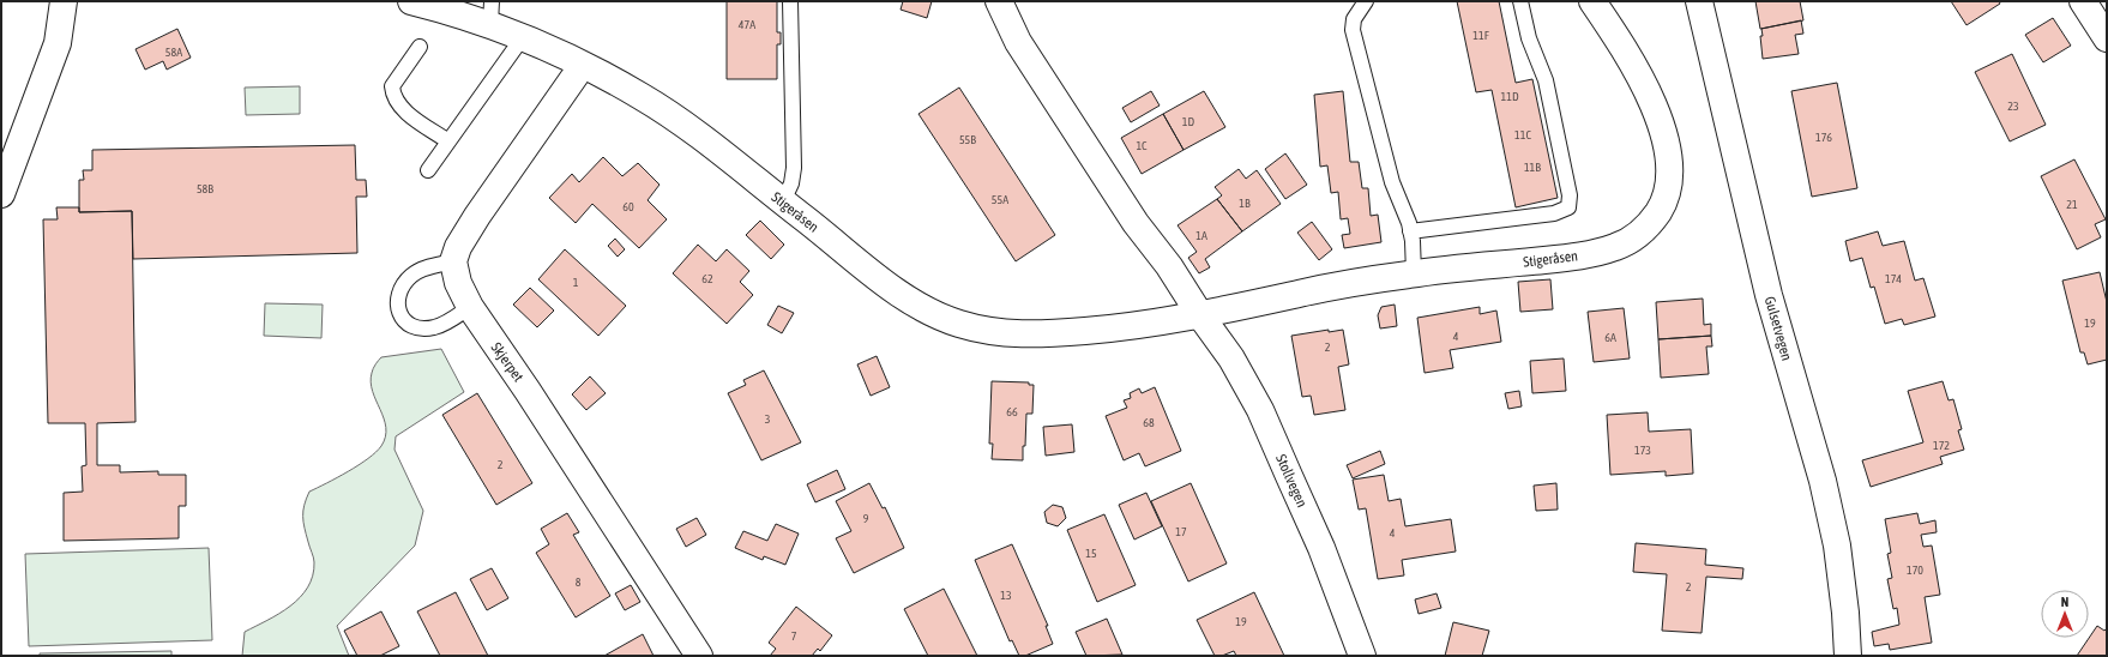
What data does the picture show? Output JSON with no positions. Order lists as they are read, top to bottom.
{
  "streets": {
    "street": [
      "Stigeråsen",
      "Gulsetvegen",
      "Skjerpet",
      "Stollvegen"
    ]
  },
  "crossings": [
    ["Stigeråsen", "Stollvegen"]
  ],
  "house_numbers": [
    "47A",
    "11F",
    "58A",
    "11D",
    "23",
    "1D",
    "11C",
    "176",
    "55B",
    "1C",
    "11B",
    "58B",
    "55A",
    "1B",
    "21",
    "60",
    "1A",
    "62",
    "174",
    "1",
    "19",
    "4",
    "6A",
    "2",
    "66",
    "3",
    "68",
    "172",
    "173",
    "2",
    "9",
    "17",
    "4",
    "15",
    "170",
    "8",
    "2",
    "13",
    "19",
    "7"
  ],
  "north": "top"
}
